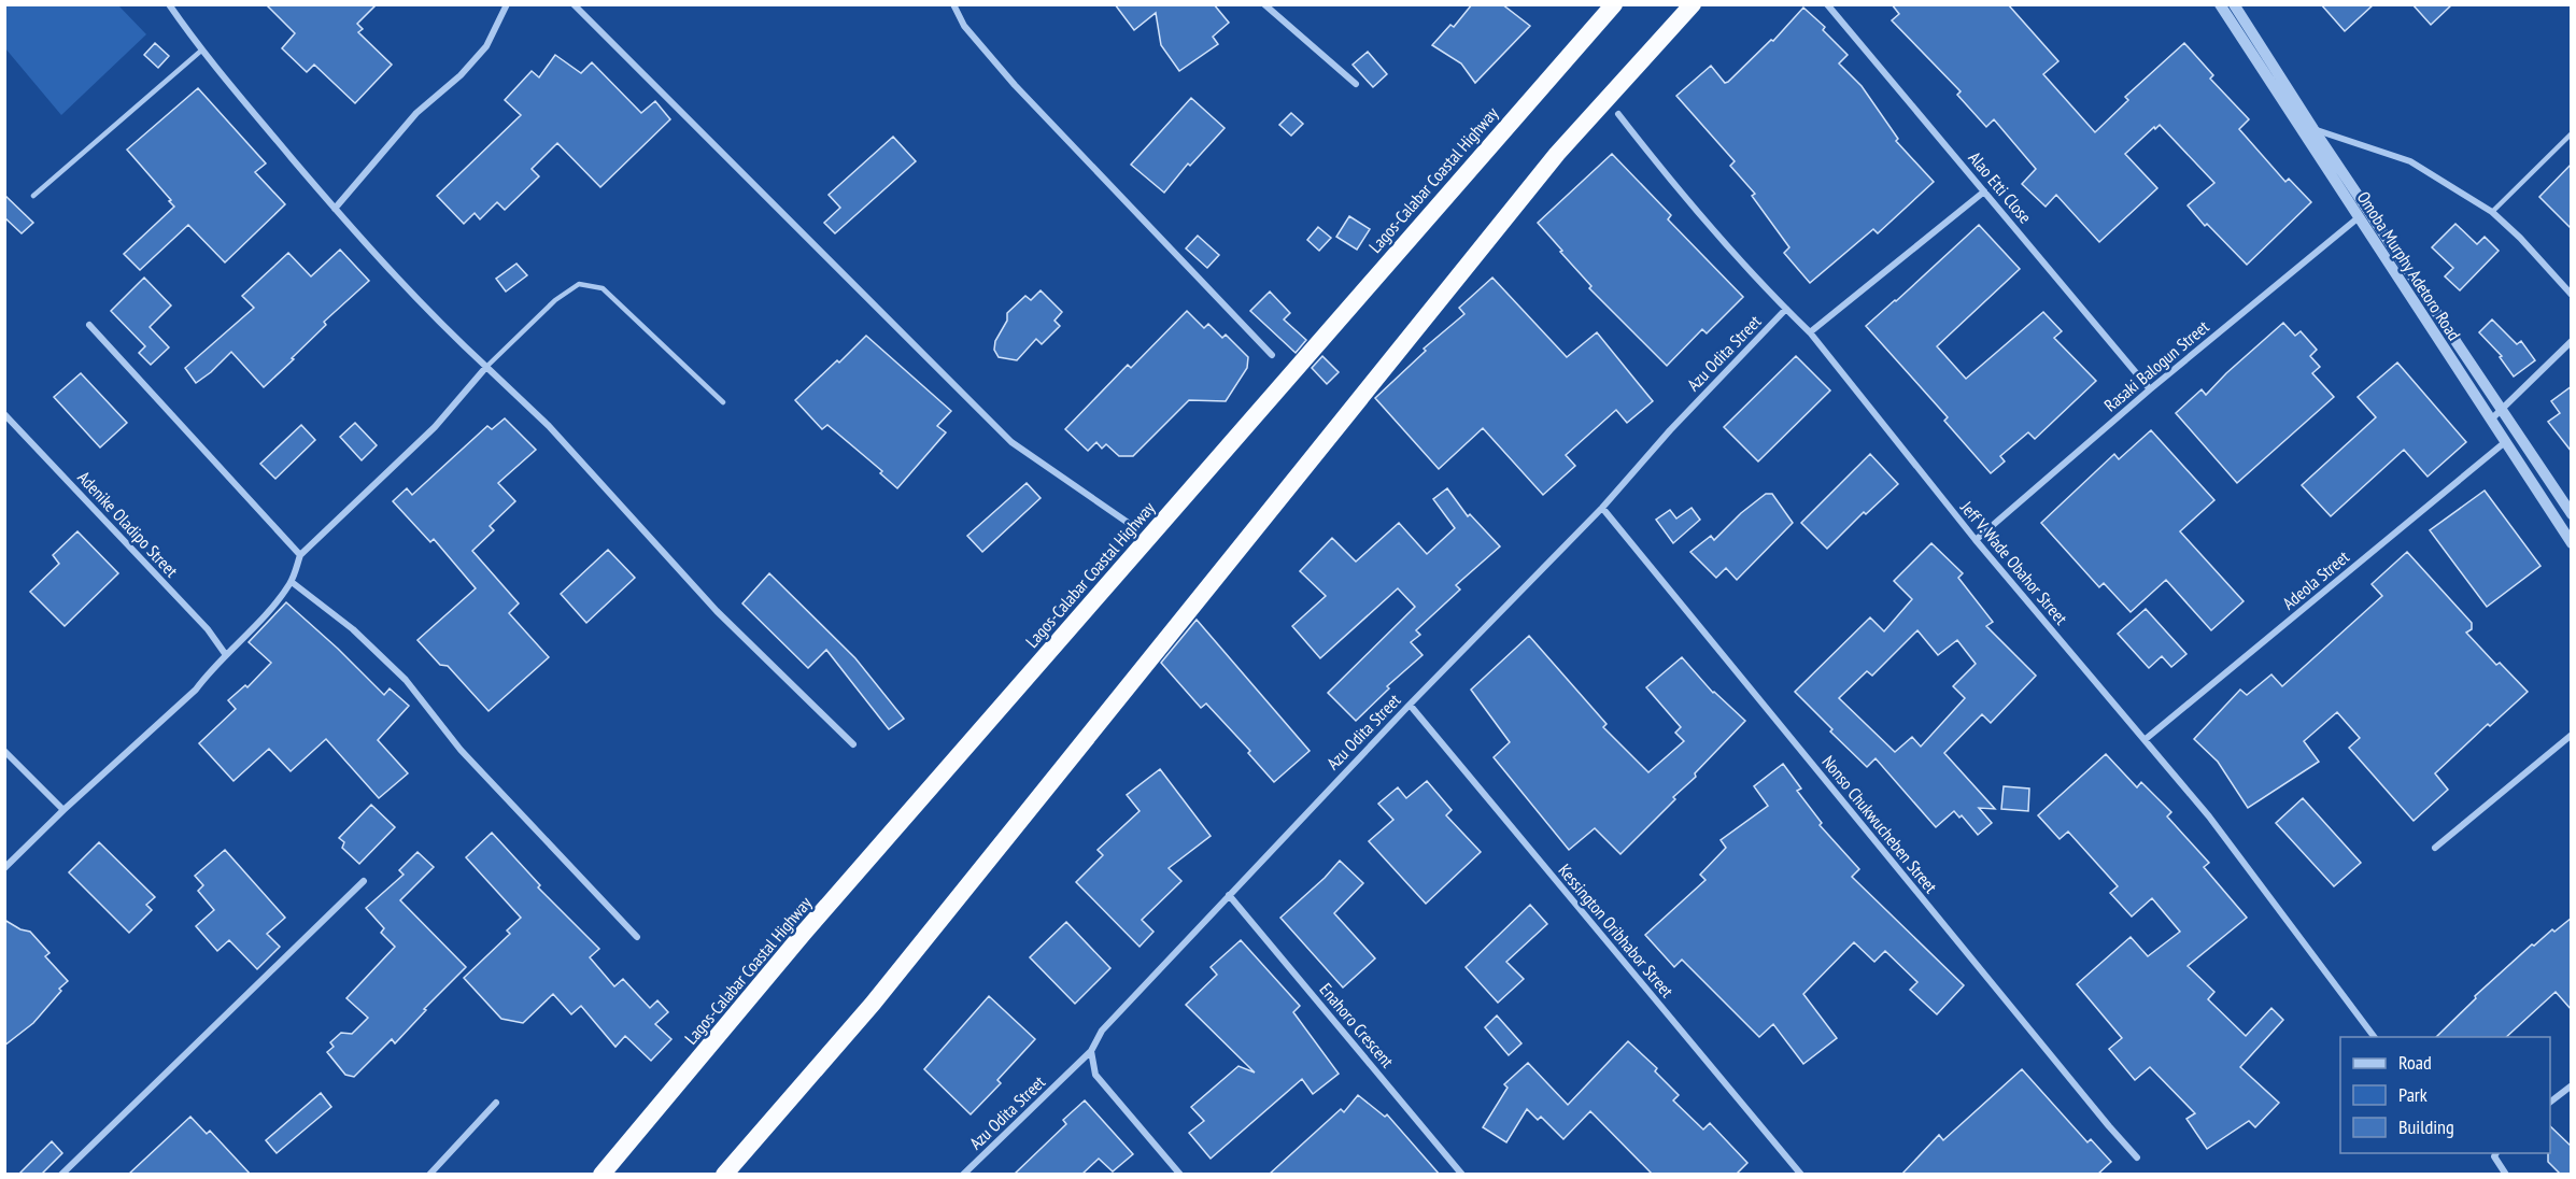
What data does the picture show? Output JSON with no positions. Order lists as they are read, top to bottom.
{
  "streets": {
    "highway": ["Lagos-Calabar Coastal Highway"],
    "street": [
      "Alao Etti Close",
      "Omoba Murphy Adetoro Road",
      "Azu Odita Street",
      "Rasaki Balogun Street",
      "Adenike Oladipo Street",
      "Jeff V. Wade Obahor Street",
      "Adeola Street",
      "Nonso Chukwucheben Street",
      "Kessington Oribhabor Street",
      "Enahoro Crescent"
    ]
  },
  "crossings": [
    ["Alao Etti Close", "Rasaki Balogun Street"],
    ["Omoba Murphy Adetoro Road", "Rasaki Balogun Street"],
    ["Omoba Murphy Adetoro Road", "Adeola Street"],
    ["Azu Odita Street", "Jeff V. Wade Obahor Street"],
    ["Azu Odita Street", "Nonso Chukwucheben Street"],
    ["Azu Odita Street", "Kessington Oribhabor Street"],
    ["Azu Odita Street", "Enahoro Crescent"],
    ["Rasaki Balogun Street", "Jeff V. Wade Obahor Street"],
    ["Jeff V. Wade Obahor Street", "Adeola Street"]
  ],
  "legend": ["Road", "Park", "Building"]
}
